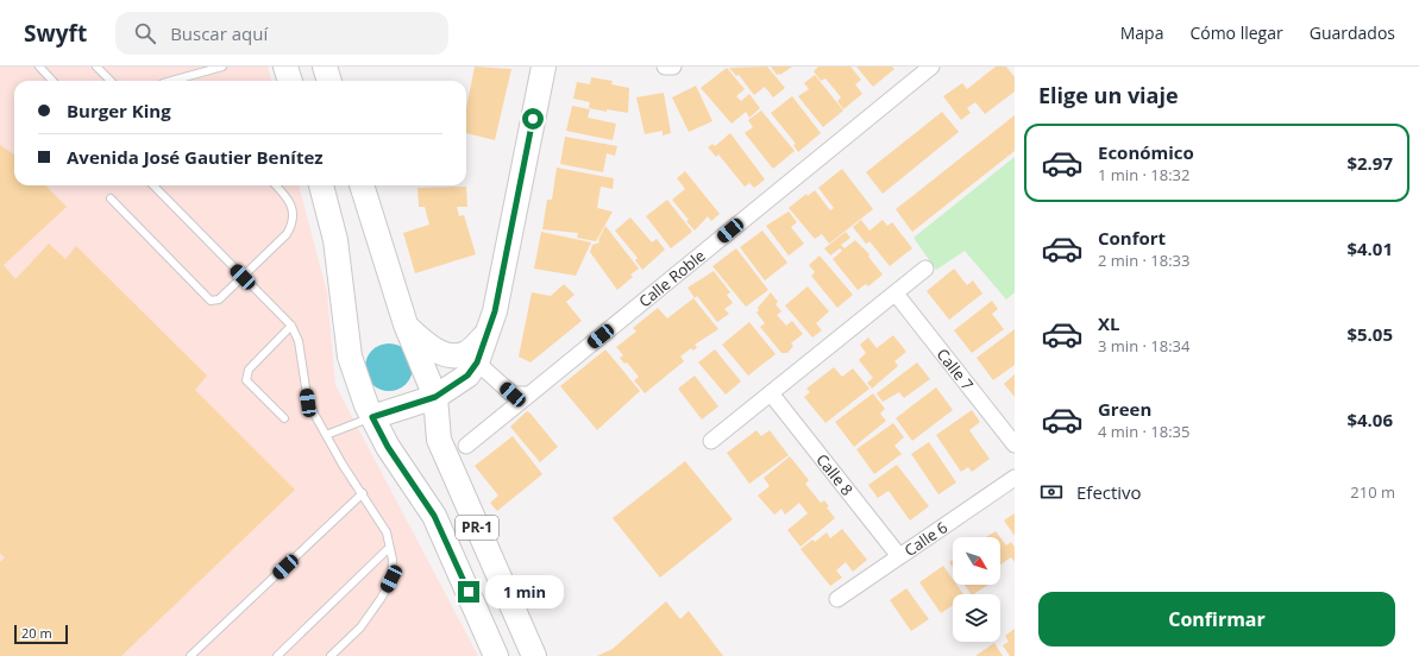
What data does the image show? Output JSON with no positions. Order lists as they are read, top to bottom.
{
  "streets": {
    "main road": ["PR-1"],
    "street": [
      "Calle Roble",
      "Calle 7",
      "Calle 8",
      "Calle 6"
    ]
  },
  "crossings": [
    ["Calle 8", "Calle 6"]
  ],
  "scale_bar": "20 m",
  "north": "bottom right",
  "page": {
    "header": "Swyft",
    "search": "Buscar aquí",
    "nav": ["Mapa", "Cómo llegar", "Guardados"],
    "heading": "Elige un viaje",
    "banner": ["Burger King", "Avenida José Gautier Benítez"],
    "list": [
      {
        "name": "Económico",
        "note": "1 min · 18:32",
        "value": "$2.97"
      },
      {
        "name": "Confort",
        "note": "2 min · 18:33",
        "value": "$4.01"
      },
      {
        "name": "XL",
        "note": "3 min · 18:34",
        "value": "$5.05"
      },
      {
        "name": "Green",
        "note": "4 min · 18:35",
        "value": "$4.06"
      }
    ],
    "pay": ["Efectivo", "210 m"],
    "bubble": "1 min",
    "buttons": "Confirmar",
    "scale": "20 m"
  }
}
